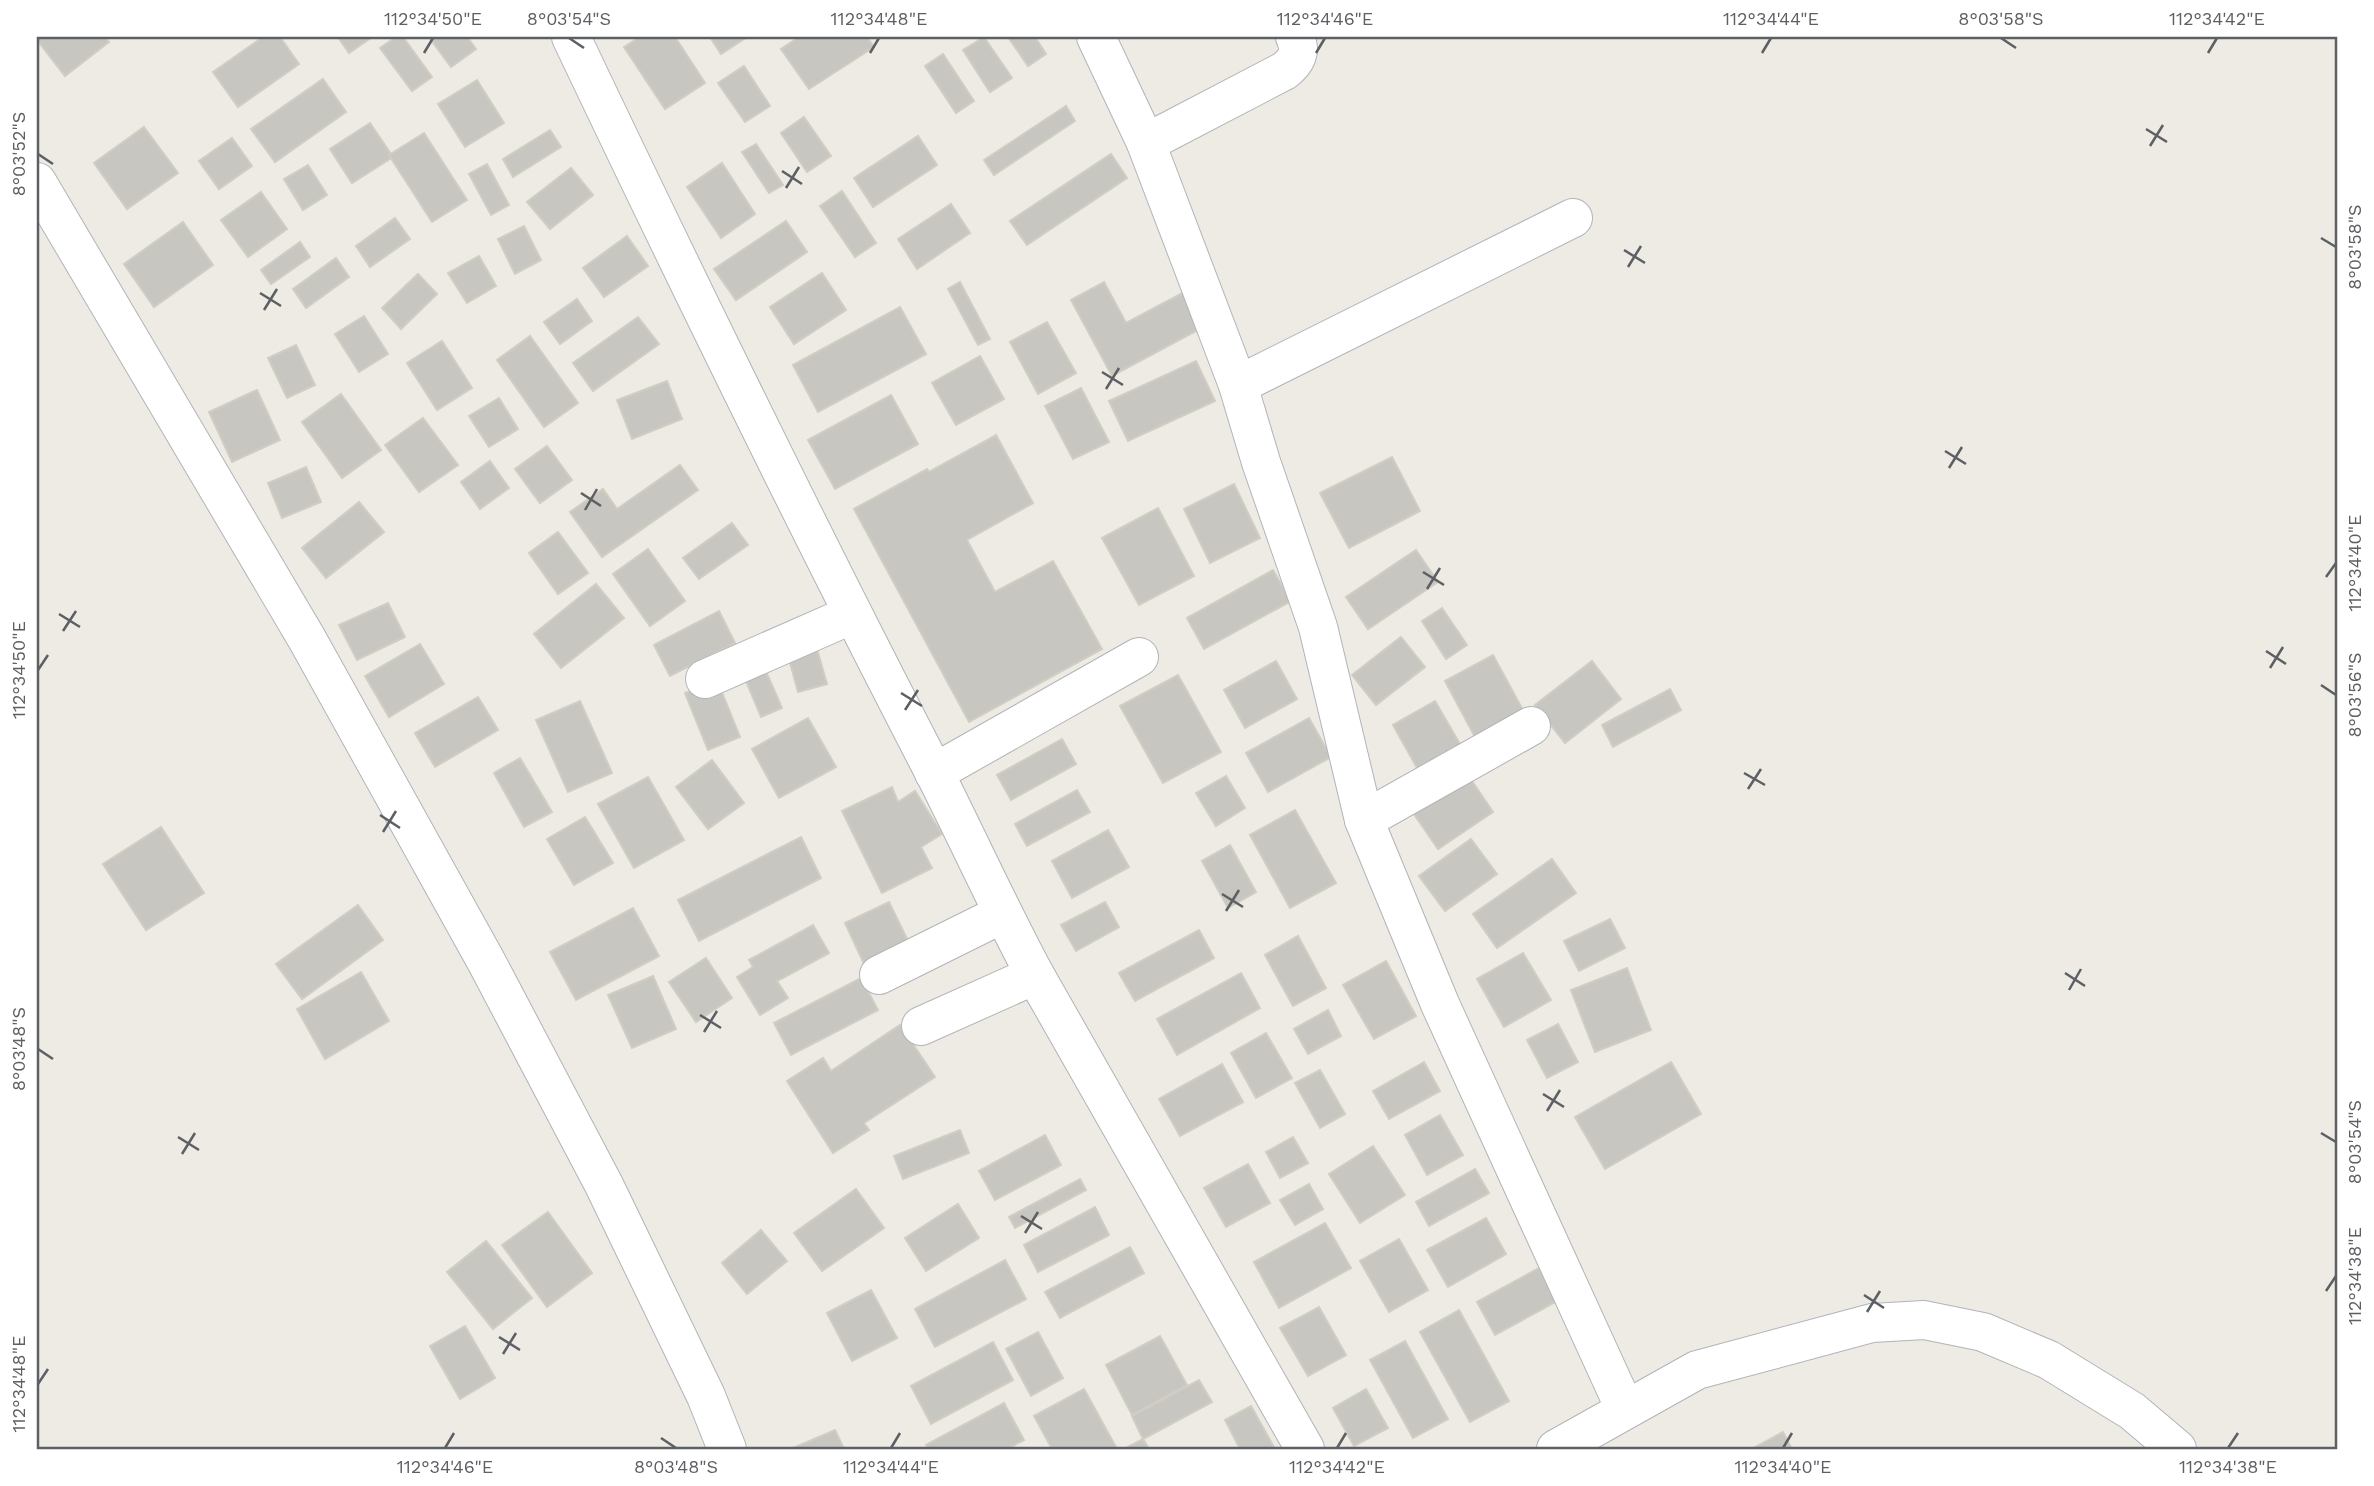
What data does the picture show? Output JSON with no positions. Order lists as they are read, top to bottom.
{
  "coordinates": [
    "112°34'50\"E",
    "8°03'54\"S",
    "112°34'48\"E",
    "112°34'46\"E",
    "112°34'44\"E",
    "8°03'58\"S",
    "112°34'42\"E",
    "8°03'52\"S",
    "112°34'40\"E",
    "8°03'56\"S",
    "8°03'48\"S",
    "112°34'38\"E"
  ]
}
